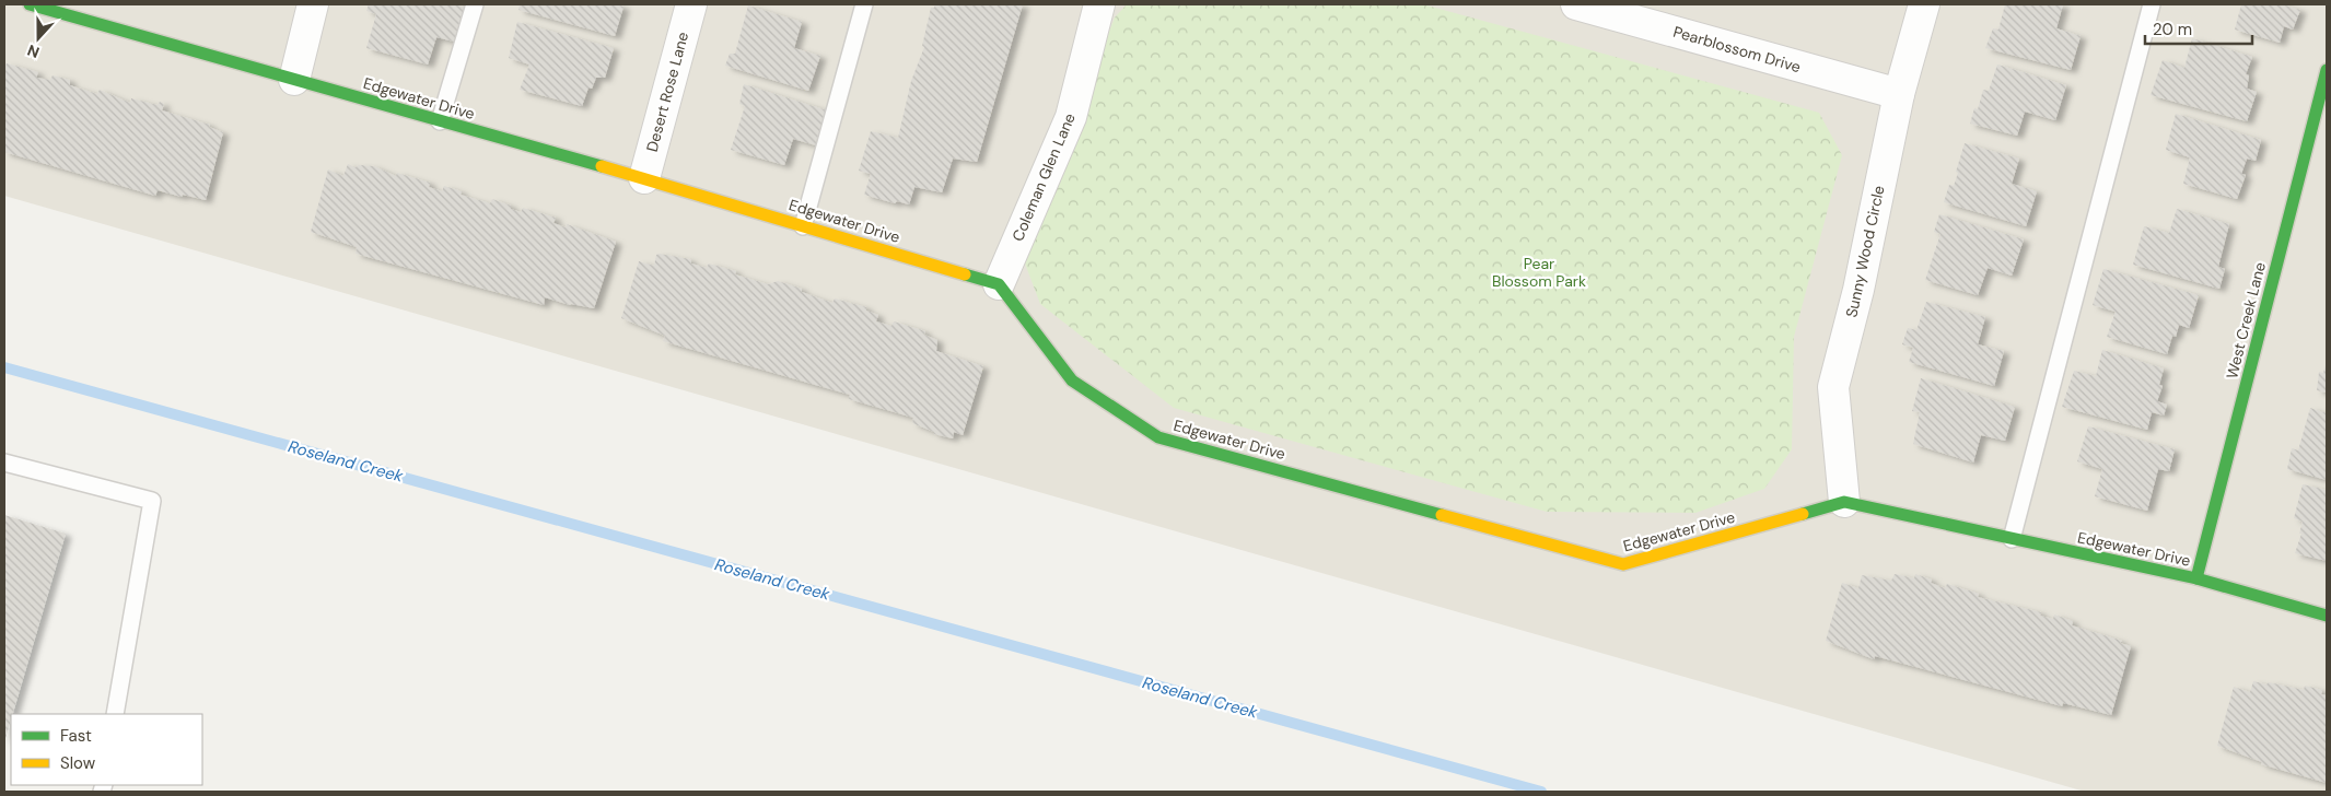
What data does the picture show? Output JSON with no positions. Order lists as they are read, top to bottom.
{
  "streets": {
    "street": [
      "Pearblossom Drive",
      "Desert Rose Lane",
      "Edgewater Drive",
      "Coleman Glen Lane",
      "Sunny Wood Circle",
      "West Creek Lane"
    ]
  },
  "crossings": [
    ["Pearblossom Drive", "Sunny Wood Circle"],
    ["Desert Rose Lane", "Edgewater Drive"],
    ["Edgewater Drive", "Coleman Glen Lane"],
    ["Edgewater Drive", "Sunny Wood Circle"],
    ["Edgewater Drive", "West Creek Lane"]
  ],
  "water": ["Roseland Creek"],
  "parks": ["Pear Blossom Park"],
  "legend": ["Fast", "Slow"],
  "scale_bar": "20 m",
  "north": "bottom"
}
